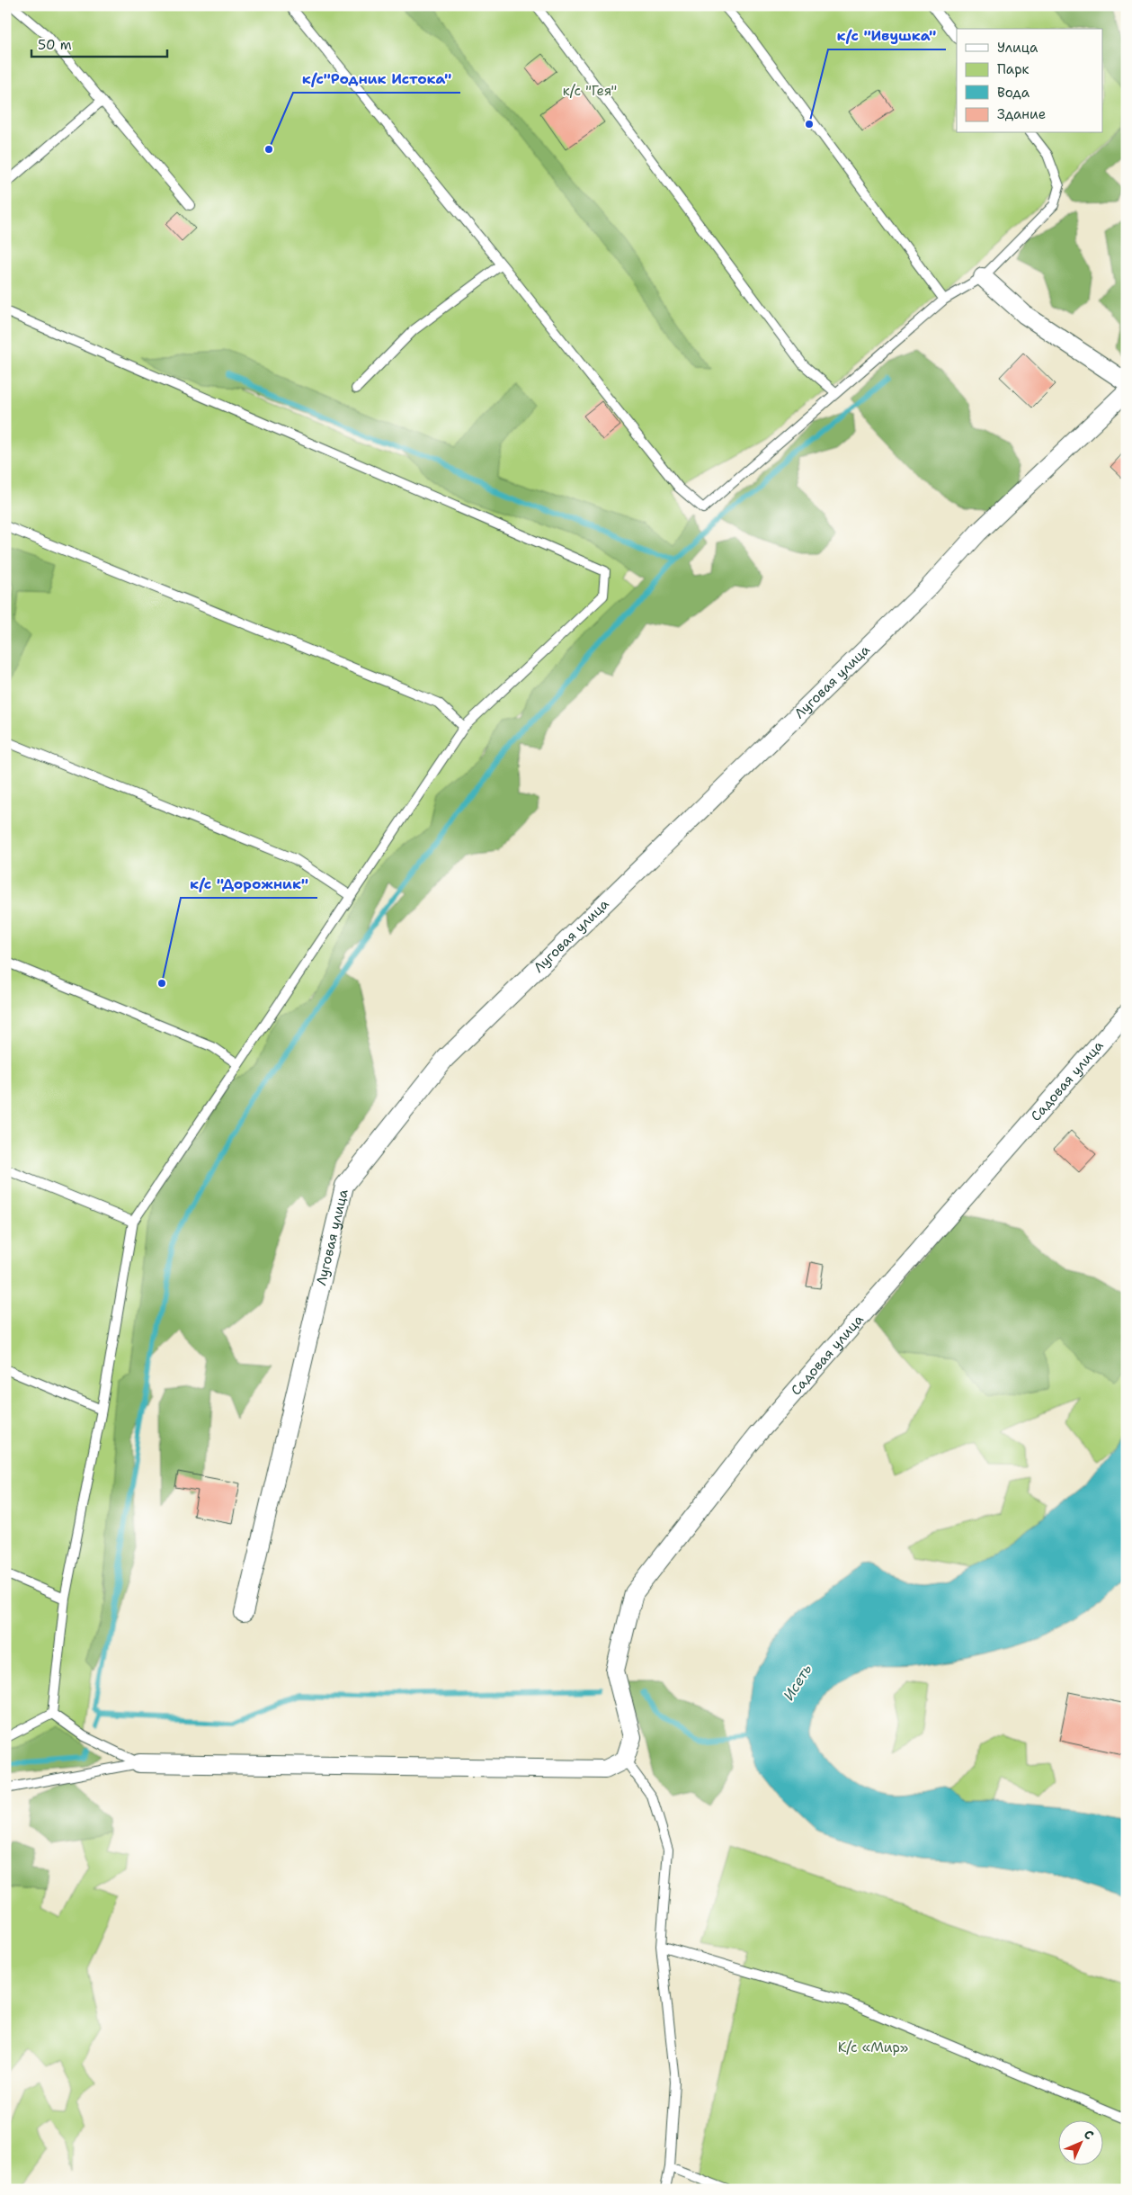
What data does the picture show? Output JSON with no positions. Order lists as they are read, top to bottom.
{
  "streets": {
    "street": ["Луговая улица", "Садовая улица"]
  },
  "water": ["Исеть"],
  "parks": ["к/с \"Гея\"", "К/с «Мир»"],
  "places": ["к/с \"Ивушка\"", "к/с\"Родник Истока\"", "к/с \"Дорожник\""],
  "legend": [
    "Улица",
    "Парк",
    "Вода",
    "Здание"
  ],
  "scale_bar": "50 m",
  "north": "top right"
}
